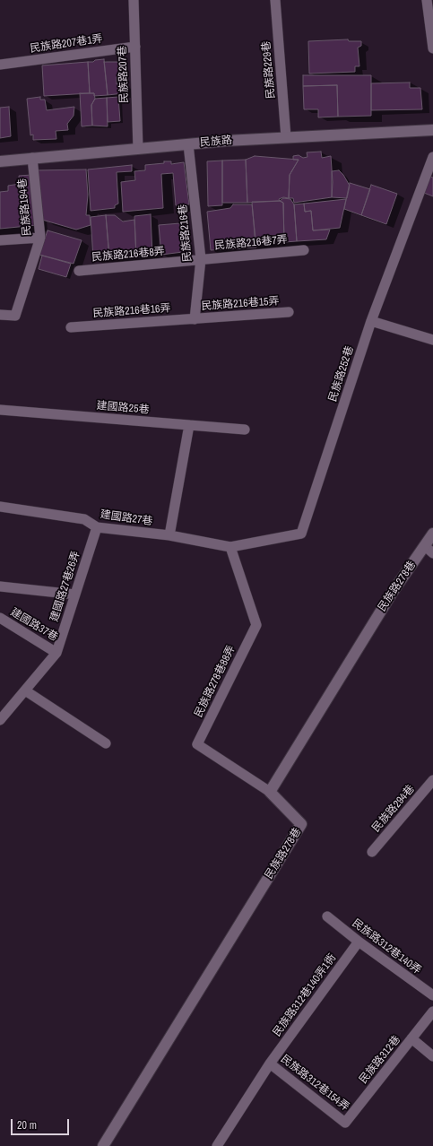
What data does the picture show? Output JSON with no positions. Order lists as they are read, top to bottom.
{
  "streets": {
    "street": ["民族路", "民族路278巷"],
    "lane": [
      "民族路207巷1弄",
      "民族路229巷",
      "民族路207巷",
      "民族路194巷",
      "民族路216巷",
      "民族路216巷7弄",
      "民族路216巷8弄",
      "民族路216巷15弄",
      "民族路216巷16弄",
      "民族路252巷",
      "建國路25巷",
      "建國路27巷",
      "建國路27巷26弄",
      "建國路37巷",
      "民族路278巷88弄",
      "民族路294巷",
      "民族路312巷140弄",
      "民族路312巷140弄1衖",
      "民族路312巷",
      "民族路312巷154弄"
    ]
  },
  "crossings": [
    ["民族路207巷1弄", "民族路207巷"],
    ["民族路229巷", "民族路"],
    ["民族路207巷", "民族路"],
    ["民族路", "民族路194巷"],
    ["民族路", "民族路216巷"],
    ["民族路216巷", "民族路216巷7弄"],
    ["民族路216巷", "民族路216巷8弄"],
    ["民族路216巷", "民族路216巷15弄"],
    ["民族路216巷", "民族路216巷16弄"],
    ["民族路216巷7弄", "民族路216巷8弄"],
    ["民族路216巷15弄", "民族路216巷16弄"],
    ["民族路252巷", "建國路27巷"],
    ["民族路252巷", "民族路278巷88弄"],
    ["建國路27巷", "建國路27巷26弄"],
    ["建國路27巷", "民族路278巷88弄"],
    ["建國路27巷26弄", "建國路37巷"],
    ["民族路278巷", "民族路278巷88弄"],
    ["民族路312巷140弄", "民族路312巷140弄1衖"],
    ["民族路312巷140弄1衖", "民族路312巷154弄"],
    ["民族路312巷", "民族路312巷154弄"]
  ],
  "scale_bar": "20 m"
}
